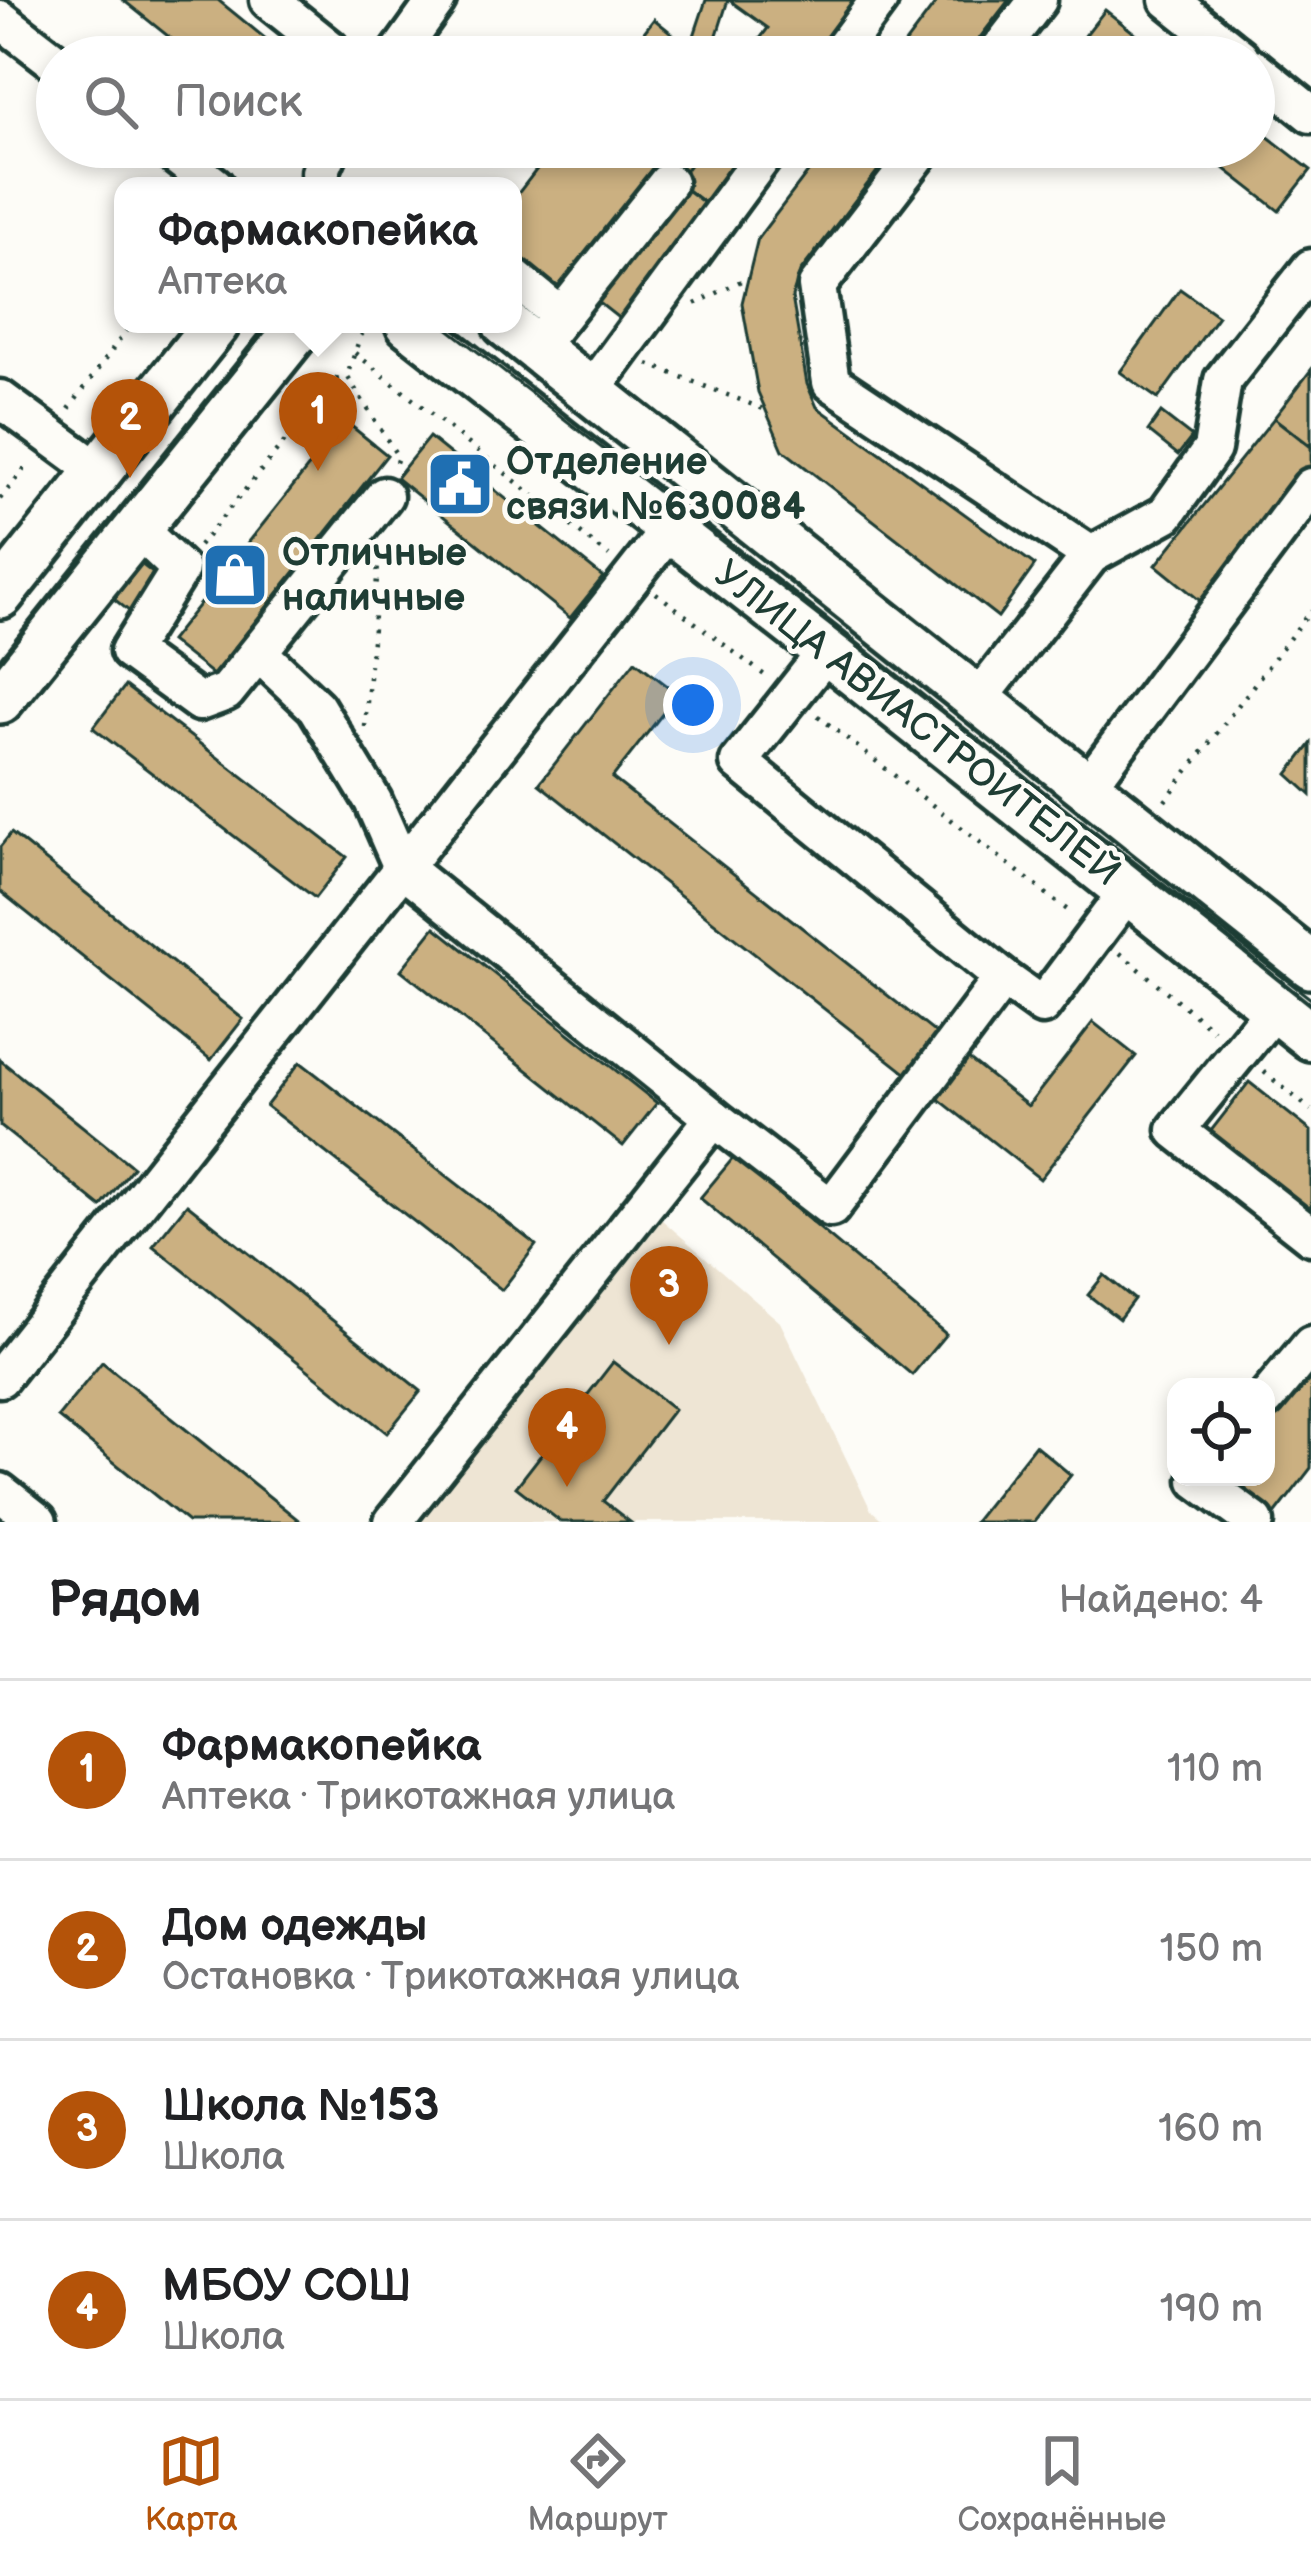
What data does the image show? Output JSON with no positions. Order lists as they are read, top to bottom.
{
  "streets": {
    "main road": ["УЛИЦА АВИАСТРОИТЕЛЕЙ"]
  },
  "places": {
    "public building": ["Отделение связи №630084"],
    "shop": ["Отличные наличные"]
  },
  "page": {
    "search": "Поиск",
    "popup": ["Фармакопейка", "Аптека"],
    "pins": [
      "1",
      "2",
      "3",
      "4"
    ],
    "heading": ["Рядом", "Найдено: 4"],
    "list": [
      {
        "mark": "1",
        "name": "Фармакопейка",
        "note": "Аптека · Трикотажная улица",
        "value": "110 m"
      },
      {
        "mark": "2",
        "name": "Дом одежды",
        "note": "Остановка · Трикотажная улица",
        "value": "150 m"
      },
      {
        "mark": "3",
        "name": "Школа №153",
        "note": "Школа",
        "value": "160 m"
      },
      {
        "mark": "4",
        "name": "МБОУ СОШ",
        "note": "Школа",
        "value": "190 m"
      }
    ],
    "nav": ["Карта", "Маршрут", "Сохранённые"]
  }
}
